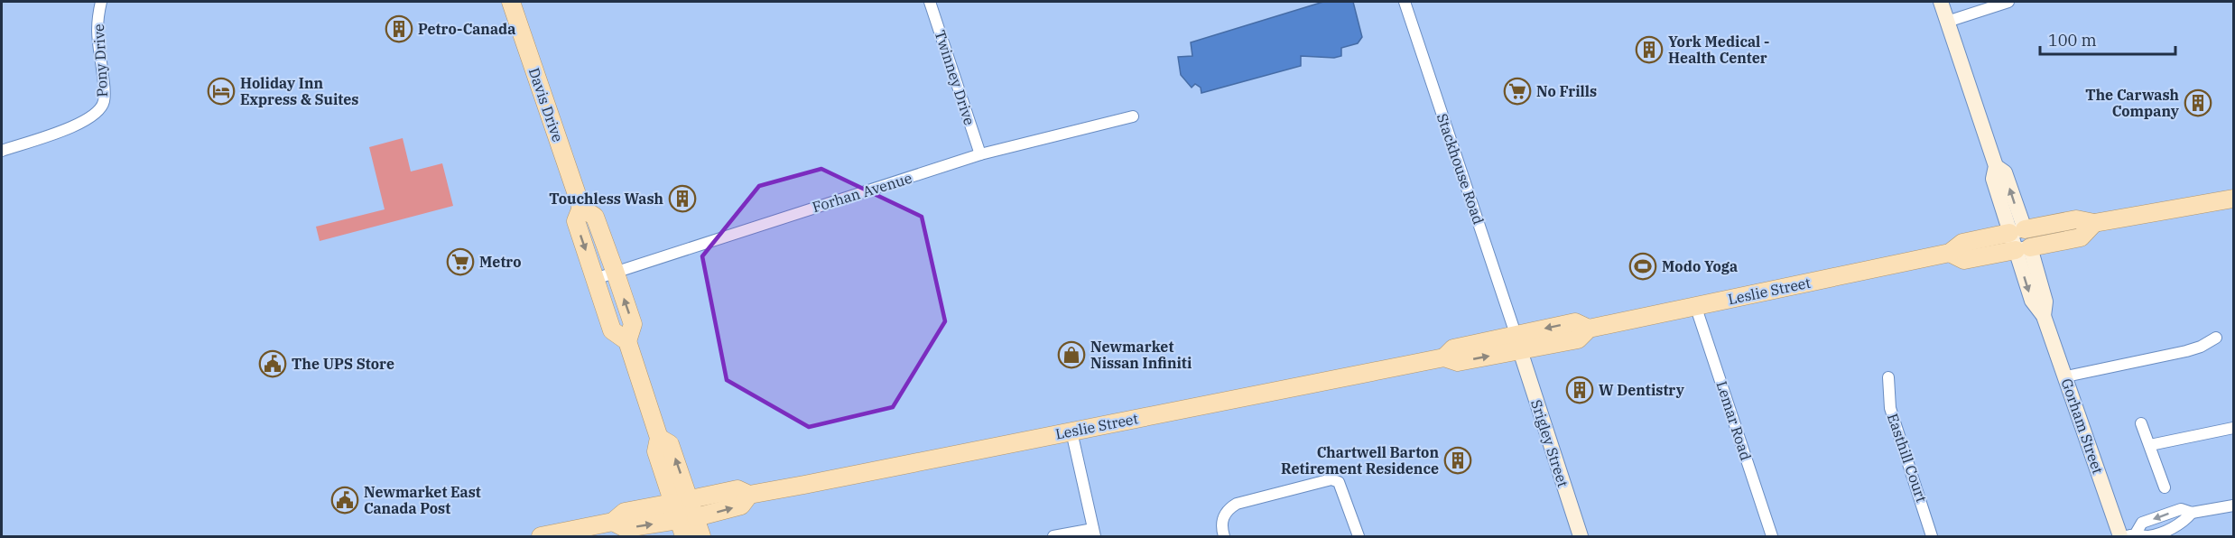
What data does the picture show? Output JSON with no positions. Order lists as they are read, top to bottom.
{
  "streets": {
    "main road": ["Davis Drive", "Leslie Street"],
    "street": [
      "Pony Drive",
      "Twinney Drive",
      "Stackhouse Road",
      "Forhan Avenue",
      "Lemar Road",
      "Gorham Street",
      "Srigley Street",
      "Easthill Court"
    ]
  },
  "crossings": [
    ["Twinney Drive", "Forhan Avenue"],
    ["Davis Drive", "Forhan Avenue"],
    ["Davis Drive", "Leslie Street"],
    ["Stackhouse Road", "Leslie Street"],
    ["Stackhouse Road", "Srigley Street"],
    ["Leslie Street", "Lemar Road"],
    ["Leslie Street", "Gorham Street"],
    ["Leslie Street", "Srigley Street"]
  ],
  "places": {
    "building": [
      "Petro-Canada",
      "York Medical - Health Center",
      "The Carwash Company",
      "Touchless Wash",
      "W Dentistry",
      "Chartwell Barton Retirement Residence"
    ],
    "hotel": ["Holiday Inn Express & Suites"],
    "supermarket": ["No Frills", "Metro"],
    "sports": ["Modo Yoga"],
    "shop": ["Newmarket Nissan Infiniti"],
    "public building": ["The UPS Store", "Newmarket East Canada Post"]
  },
  "scale_bar": "100 m"
}
